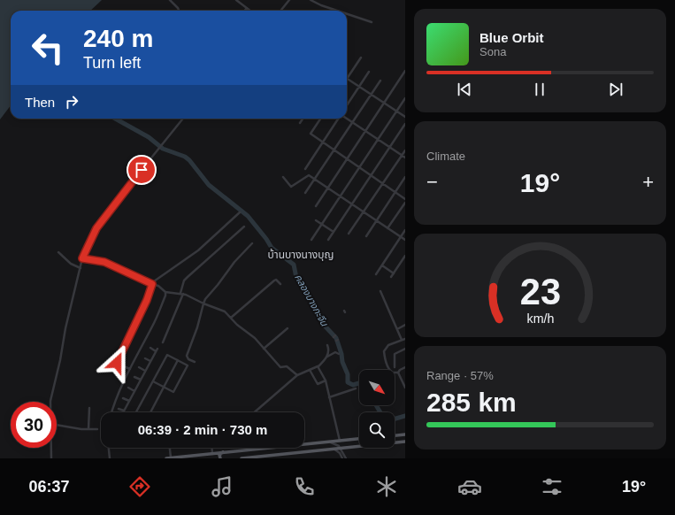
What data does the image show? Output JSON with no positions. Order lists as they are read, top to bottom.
{
  "districts": ["บ้านบางนางบุญ"],
  "water": ["คลองบางกะจีน"],
  "north": "bottom right",
  "page": {
    "turn": ["240 m", "Turn left"],
    "song": ["Blue Orbit", "Sona"],
    "then": "Then",
    "tile": [
      "Climate",
      ["Range · 57%", "285 km"]
    ],
    "heat": ["−", "19°", "+"],
    "limit": "30",
    "trip": "06:39 · 2 min · 730 m",
    "tabs": ["06:37", "19°"],
    "gauge": ["23", "km/h"]
  }
}
